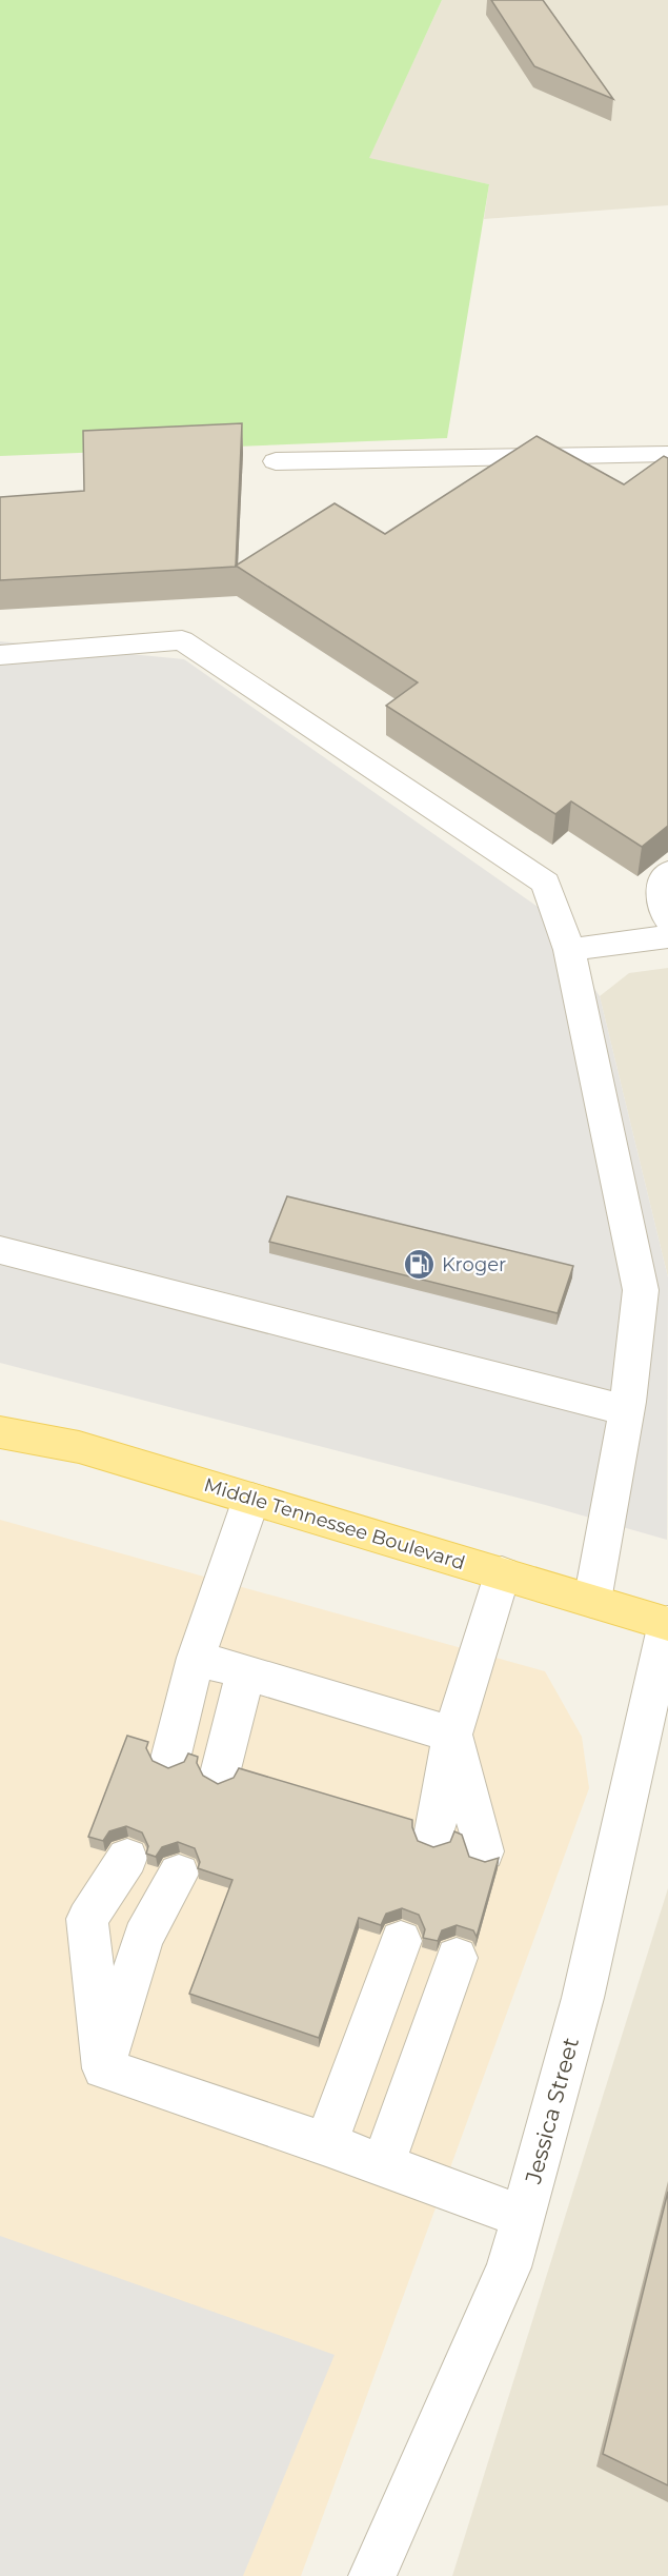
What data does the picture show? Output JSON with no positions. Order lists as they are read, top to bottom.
{
  "streets": {
    "main road": ["Middle Tennessee Boulevard"],
    "street": ["Jessica Street"]
  },
  "crossings": [
    ["Middle Tennessee Boulevard", "Jessica Street"]
  ],
  "places": {
    "fuel station": ["Kroger"]
  }
}
